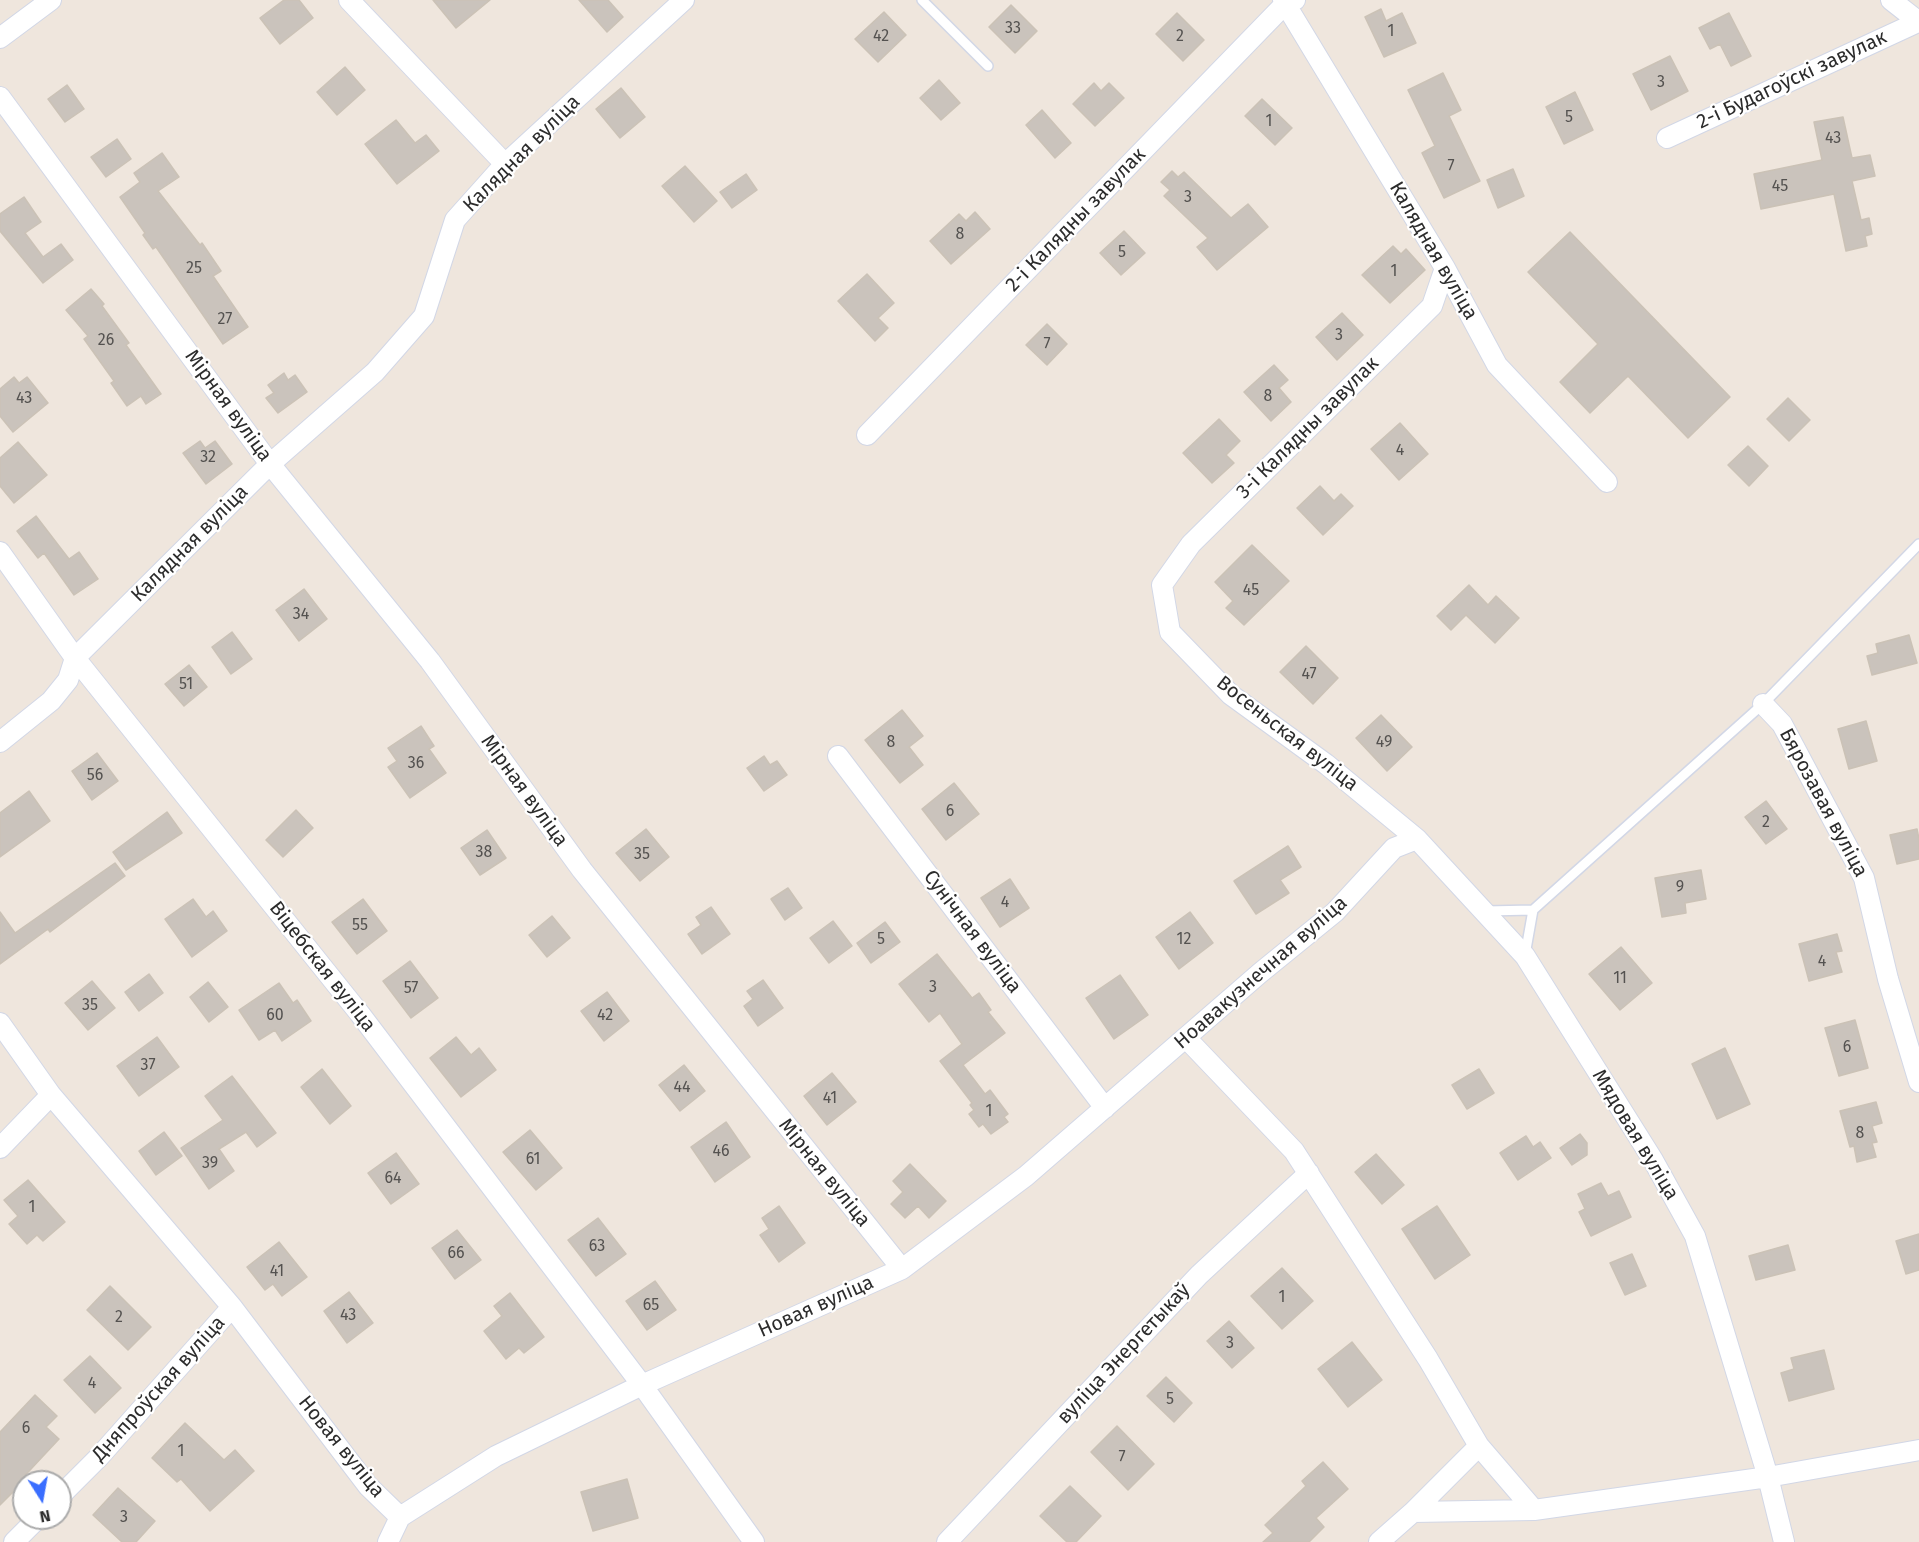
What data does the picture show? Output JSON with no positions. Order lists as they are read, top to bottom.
{
  "streets": {
    "street": [
      "2-і Будагоўскі завулак",
      "Калядная вуліца",
      "2-і Калядны завулак",
      "Мірная вуліца",
      "3-і Калядны завулак",
      "Восеньская вуліца",
      "Бярозавая вуліца",
      "Сунічная вуліца",
      "Віцебская вуліца",
      "Ноавакузнечная вуліца",
      "Мядовая вуліца",
      "Новая вуліца",
      "вуліца Энергетыкаў",
      "Дняпроўская вуліца"
    ]
  },
  "crossings": [
    ["Калядная вуліца", "2-і Калядны завулак"],
    ["Калядная вуліца", "Мірная вуліца"],
    ["Калядная вуліца", "3-і Калядны завулак"],
    ["Калядная вуліца", "Віцебская вуліца"],
    ["Мірная вуліца", "Новая вуліца"],
    ["3-і Калядны завулак", "Восеньская вуліца"],
    ["Восеньская вуліца", "Ноавакузнечная вуліца"],
    ["Восеньская вуліца", "Мядовая вуліца"],
    ["Сунічная вуліца", "Ноавакузнечная вуліца"],
    ["Віцебская вуліца", "Новая вуліца"],
    ["Ноавакузнечная вуліца", "Мядовая вуліца"],
    ["Новая вуліца", "Дняпроўская вуліца"]
  ],
  "house_numbers": [
    "33",
    "1",
    "42",
    "2",
    "3",
    "5",
    "1",
    "43",
    "7",
    "45",
    "3",
    "8",
    "5",
    "25",
    "1",
    "27",
    "3",
    "26",
    "7",
    "8",
    "43",
    "4",
    "32",
    "45",
    "34",
    "47",
    "51",
    "8",
    "49",
    "36",
    "56",
    "6",
    "2",
    "38",
    "35",
    "9",
    "4",
    "55",
    "5",
    "12",
    "4",
    "11",
    "3",
    "57",
    "35",
    "60",
    "42",
    "6",
    "37",
    "44",
    "41",
    "1",
    "8",
    "46",
    "61",
    "39",
    "64",
    "1",
    "63",
    "66",
    "41",
    "1",
    "65",
    "43",
    "2",
    "3",
    "4",
    "5",
    "6",
    "1",
    "7",
    "3"
  ],
  "north": "bottom"
}
